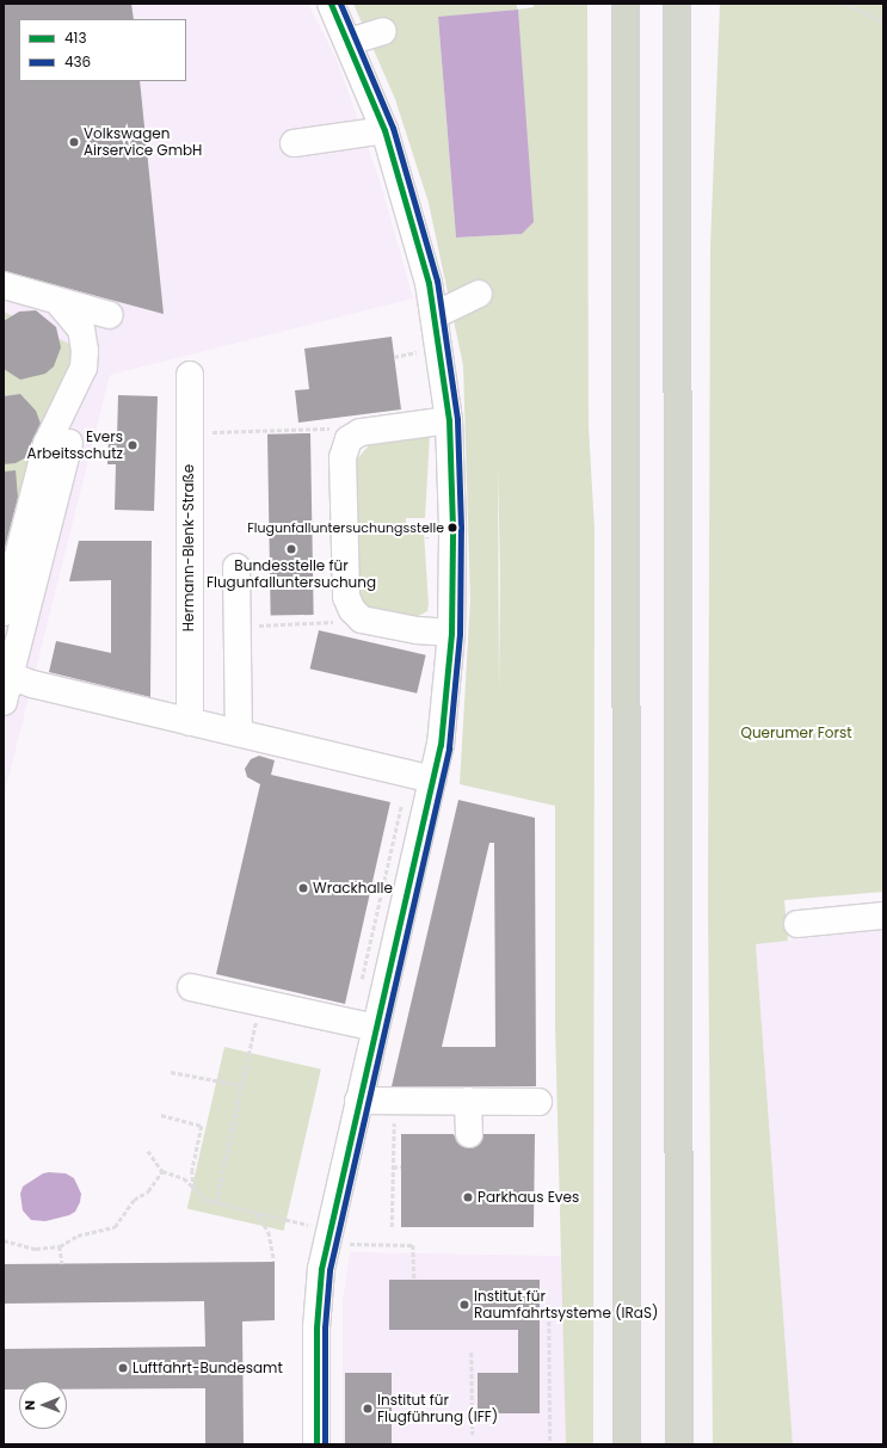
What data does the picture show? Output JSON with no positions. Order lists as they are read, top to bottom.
{
  "streets": {
    "street": ["Hermann-Blenk-Straße"]
  },
  "parks": ["Querumer Forst"],
  "places": [
    "Volkswagen Airservice GmbH",
    "Evers Arbeitsschutz",
    "Flugunfalluntersuchungsstelle",
    "Bundesstelle für Flugunfalluntersuchung",
    "Wrackhalle",
    "Parkhaus Eves",
    "Institut für Raumfahrtsysteme (IRaS)",
    "Luftfahrt-Bundesamt",
    "Institut für Flugführung (IFF)"
  ],
  "lines": ["transit line 413", "transit line 436"],
  "legend": ["413", "436"],
  "north": "left"
}
